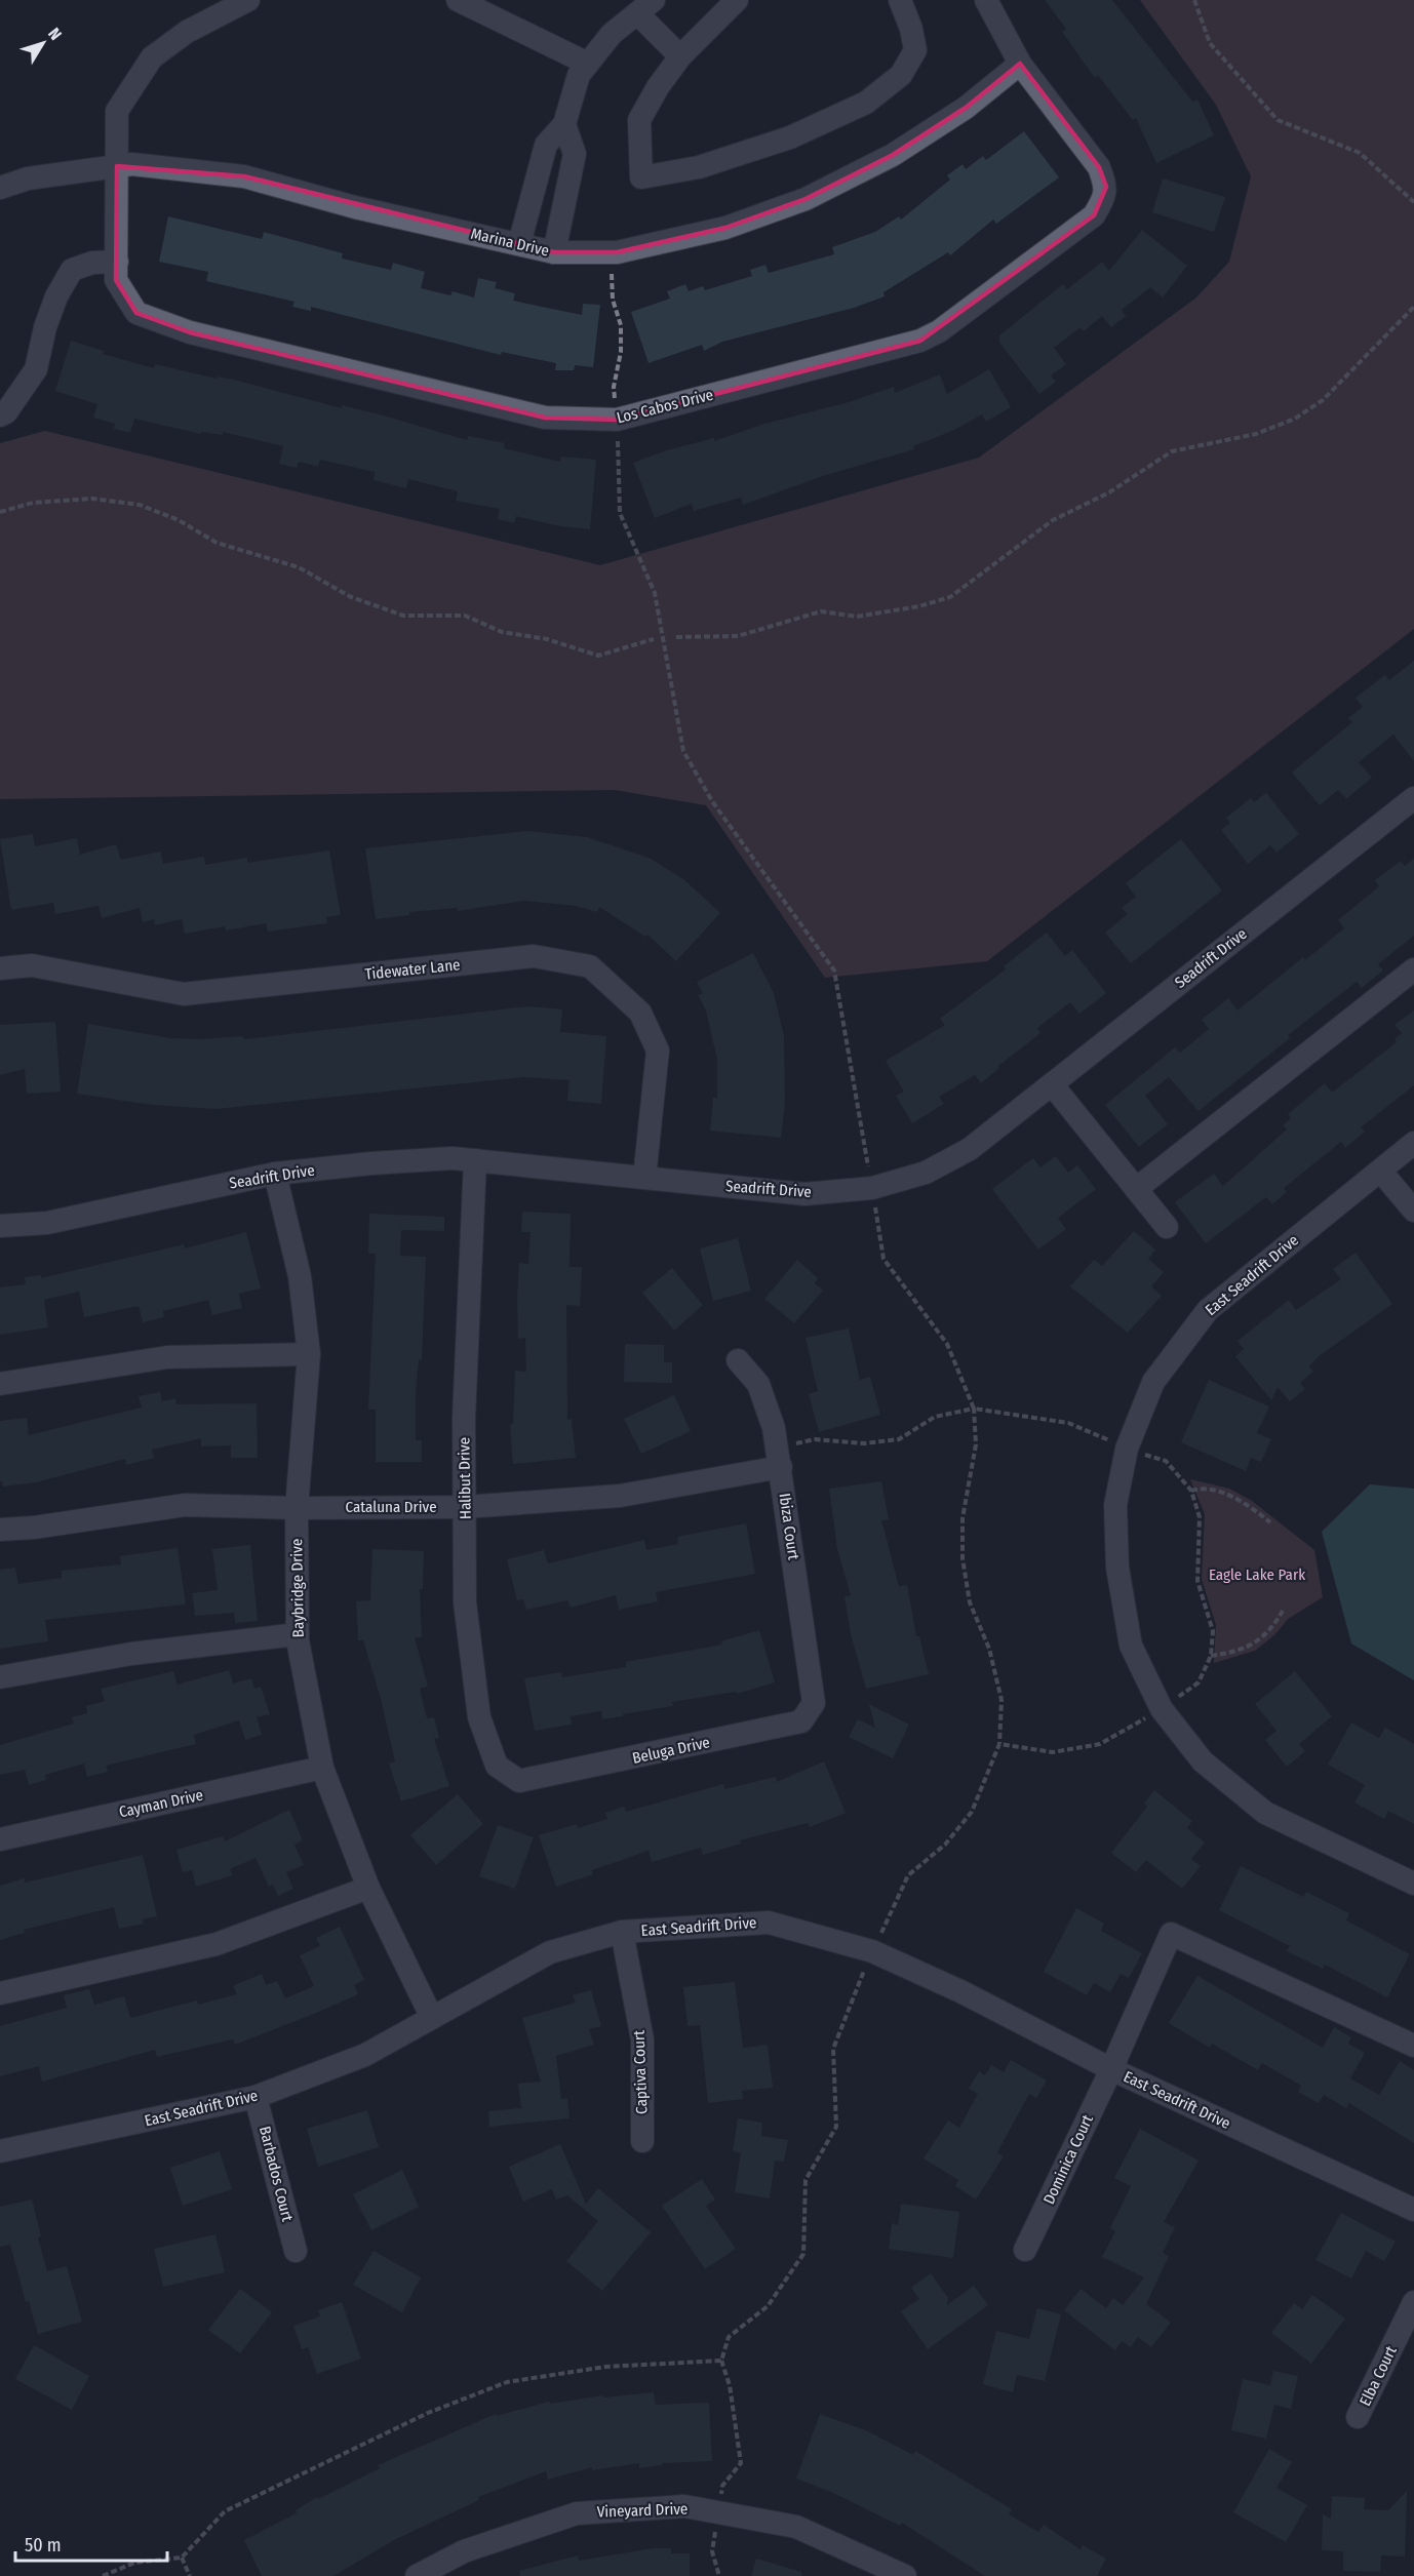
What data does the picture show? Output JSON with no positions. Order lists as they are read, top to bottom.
{
  "streets": {
    "street": [
      "Marina Drive",
      "Los Cabos Drive",
      "Seadrift Drive",
      "Tidewater Lane",
      "East Seadrift Drive",
      "Halibut Drive",
      "Cataluna Drive",
      "Ibiza Court",
      "Baybridge Drive",
      "Beluga Drive",
      "Cayman Drive",
      "Captiva Court",
      "Dominica Court",
      "Barbados Court",
      "Elba Court",
      "Vineyard Drive"
    ]
  },
  "crossings": [
    ["Marina Drive", "Los Cabos Drive"],
    ["Seadrift Drive", "Tidewater Lane"],
    ["Seadrift Drive", "Halibut Drive"],
    ["Seadrift Drive", "Baybridge Drive"],
    ["East Seadrift Drive", "Baybridge Drive"],
    ["East Seadrift Drive", "Captiva Court"],
    ["East Seadrift Drive", "Dominica Court"],
    ["East Seadrift Drive", "Barbados Court"],
    ["Halibut Drive", "Cataluna Drive"],
    ["Halibut Drive", "Beluga Drive"],
    ["Cataluna Drive", "Ibiza Court"],
    ["Cataluna Drive", "Baybridge Drive"],
    ["Ibiza Court", "Beluga Drive"],
    ["Baybridge Drive", "Cayman Drive"]
  ],
  "parks": ["Eagle Lake Park"],
  "scale_bar": "50 m",
  "north": "top right"
}
